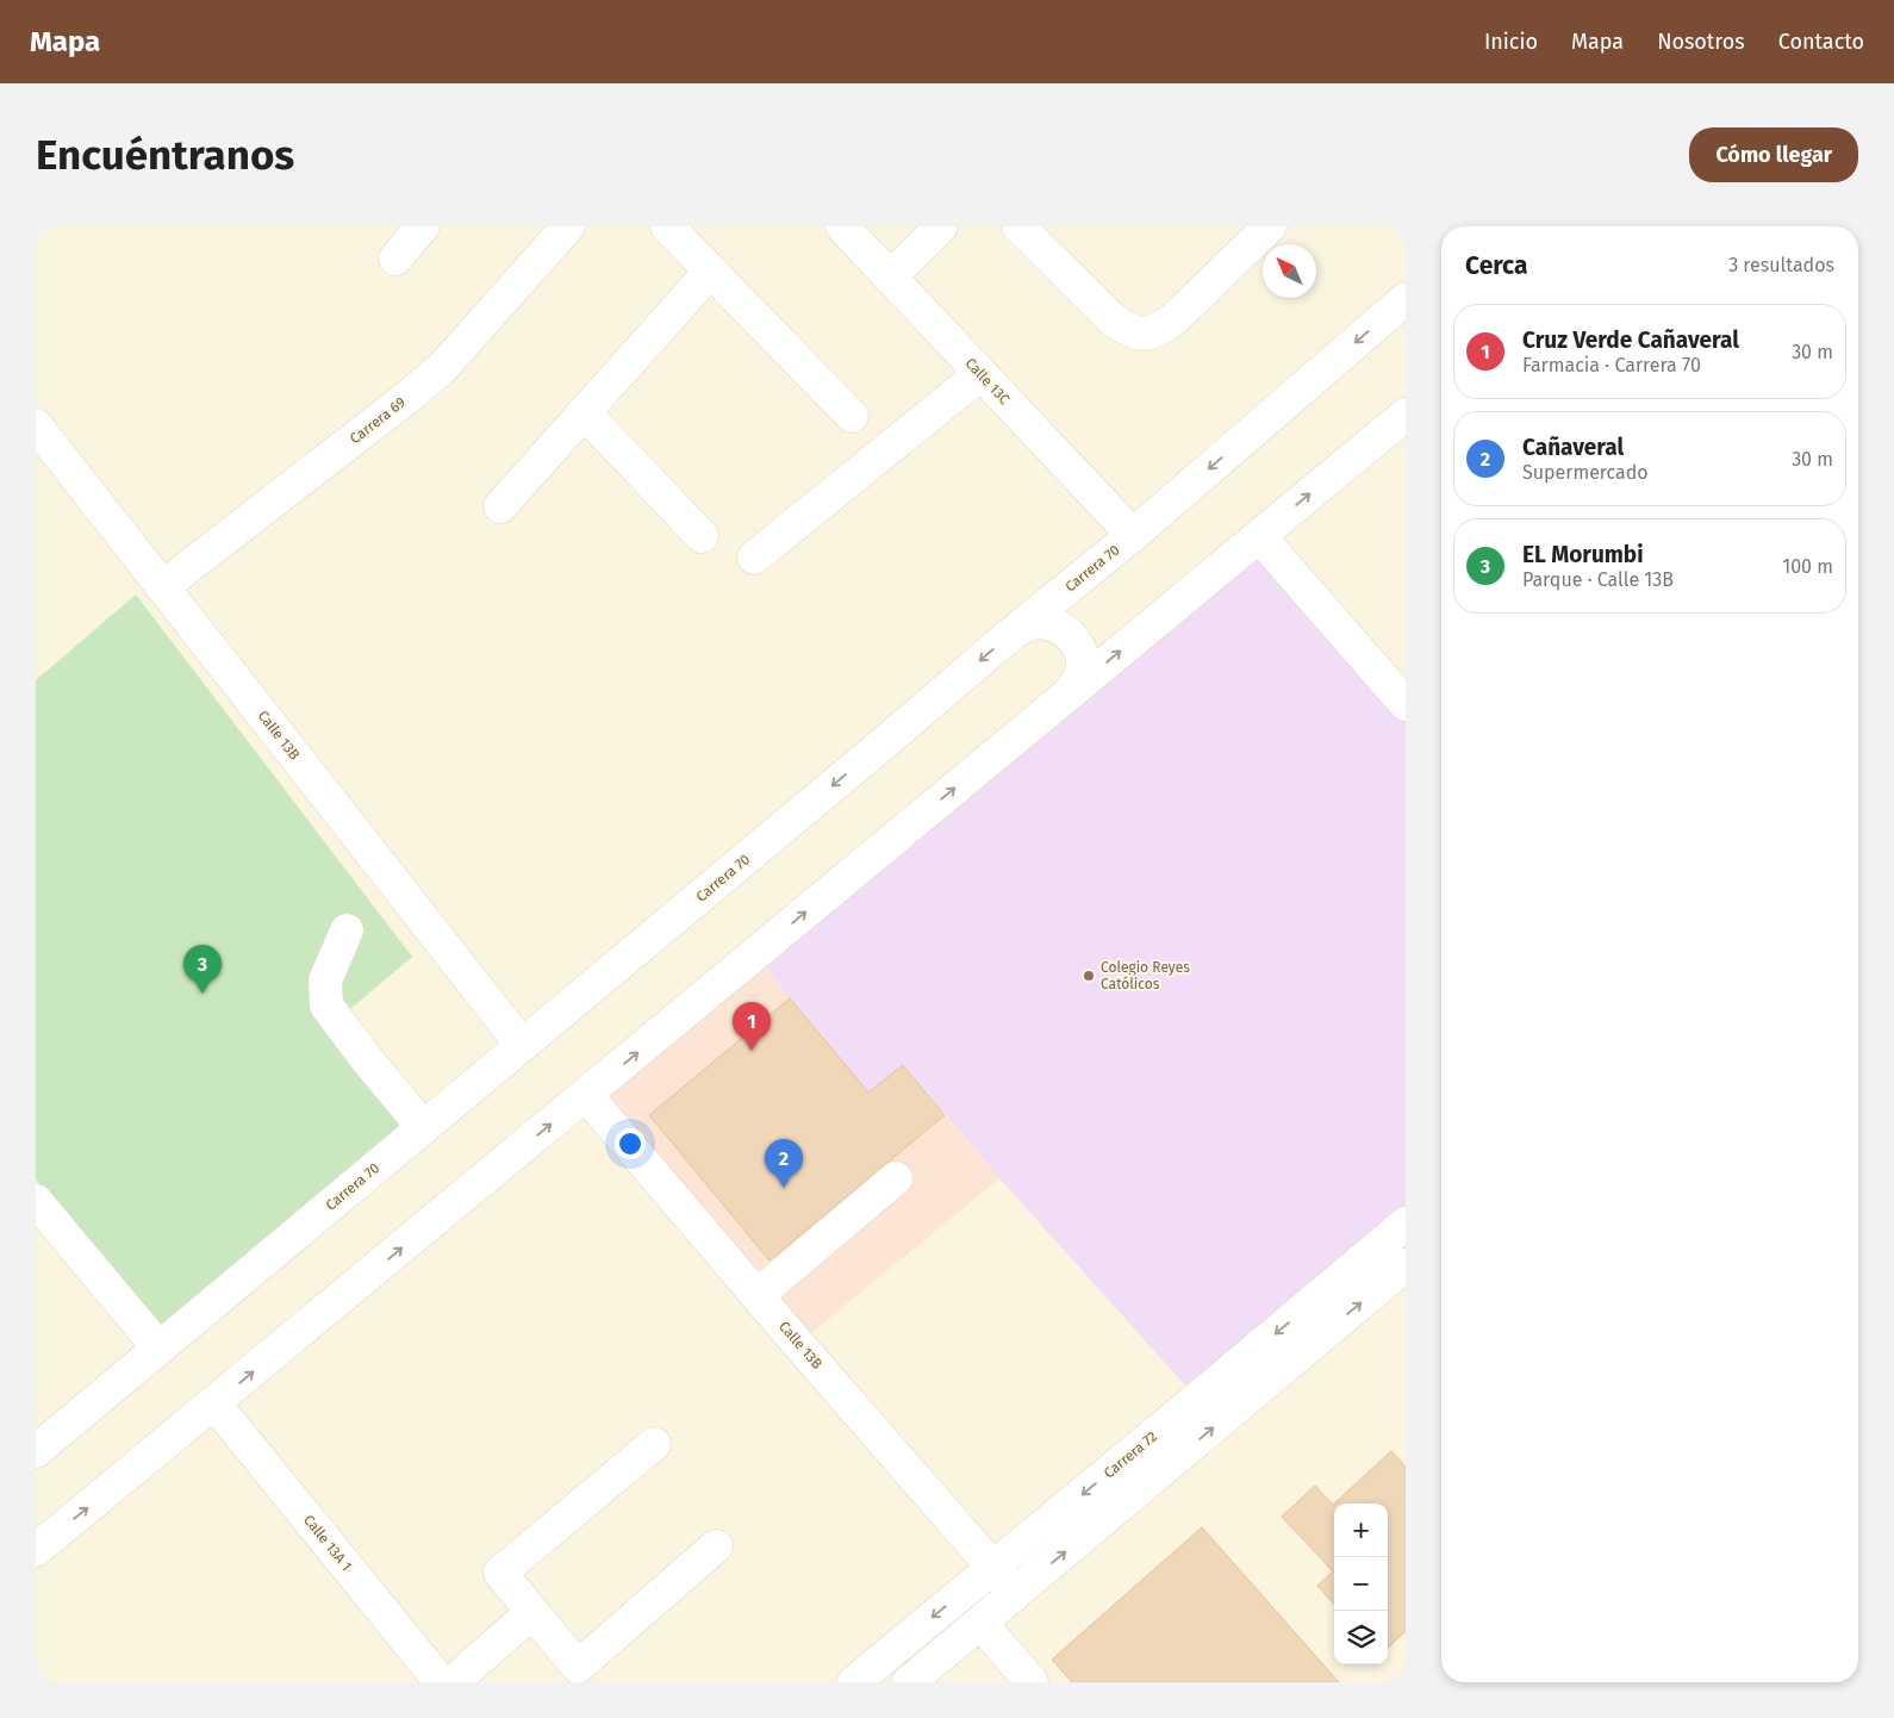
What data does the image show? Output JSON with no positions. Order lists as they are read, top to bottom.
{
  "streets": {
    "street": [
      "Calle 13C",
      "Carrera 69",
      "Carrera 70",
      "Calle 13B",
      "Carrera 72",
      "Calle 13A 1"
    ]
  },
  "crossings": [
    ["Calle 13C", "Carrera 70"],
    ["Carrera 69", "Calle 13B"],
    ["Carrera 70", "Calle 13B"],
    ["Calle 13B", "Carrera 72"]
  ],
  "places": ["Colegio Reyes Católicos"],
  "north": "top left",
  "page": {
    "header": "Mapa",
    "nav": [
      "Inicio",
      "Mapa",
      "Nosotros",
      "Contacto"
    ],
    "buttons": "Cómo llegar",
    "title": "Encuéntranos",
    "heading": ["Cerca", "3 resultados"],
    "list": [
      {
        "mark": "1",
        "name": "Cruz Verde Cañaveral",
        "note": "Farmacia · Carrera 70",
        "value": "30 m"
      },
      {
        "mark": "2",
        "name": "Cañaveral",
        "note": "Supermercado",
        "value": "30 m"
      },
      {
        "mark": "3",
        "name": "EL Morumbi",
        "note": "Parque · Calle 13B",
        "value": "100 m"
      }
    ],
    "pins": ["3", "1", "2"],
    "map_buttons": ["+", "−"]
  }
}
